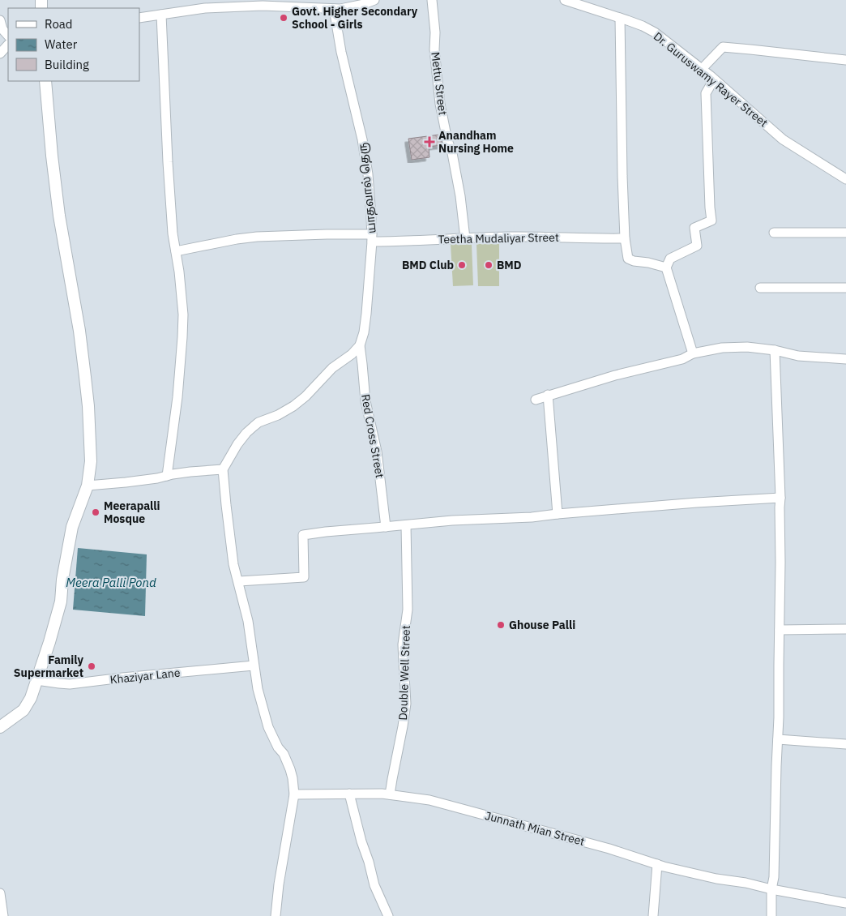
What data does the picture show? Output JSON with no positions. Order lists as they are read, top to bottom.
{
  "streets": {
    "street": [
      "Dr. Guruswamy Rayer Street",
      "Mettu Street",
      "யாதவால் தெரு",
      "Teetha Mudaliyar Street",
      "Red Cross Street",
      "Double Well Street",
      "Khaziyar Lane",
      "Junnath Mian Street"
    ]
  },
  "crossings": [
    ["Mettu Street", "Teetha Mudaliyar Street"],
    ["யாதவால் தெரு", "Teetha Mudaliyar Street"],
    ["யாதவால் தெரு", "Red Cross Street"],
    ["Double Well Street", "Junnath Mian Street"]
  ],
  "water": ["Meera Palli Pond"],
  "places": {
    "other": [
      "Govt. Higher Secondary School - Girls",
      "BMD Club",
      "BMD",
      "Meerapalli Mosque",
      "Ghouse Palli",
      "Family Supermarket"
    ],
    "health": ["Anandham Nursing Home"]
  },
  "legend": ["Road", "Water", "Building"]
}
